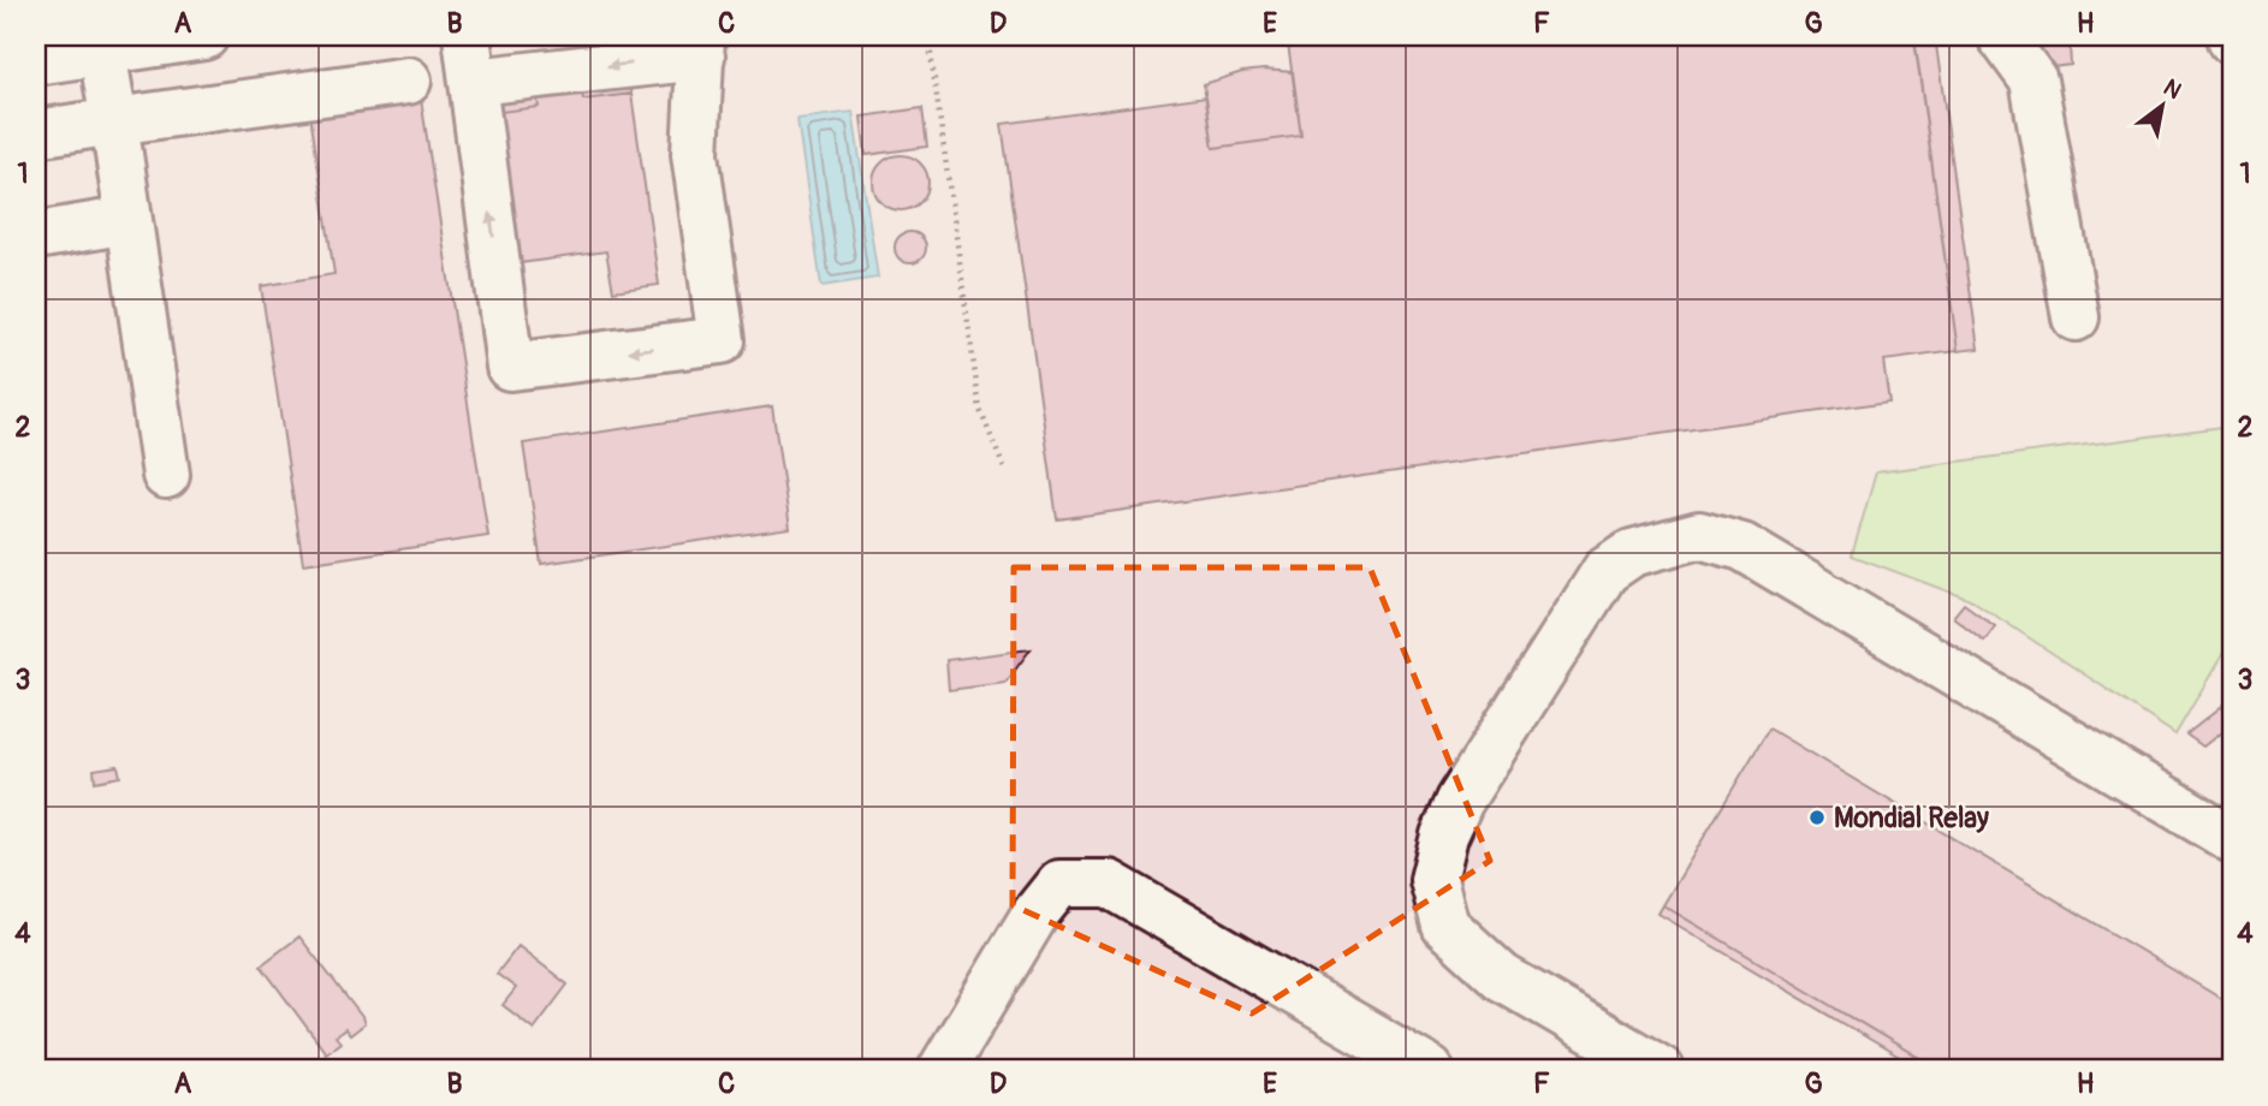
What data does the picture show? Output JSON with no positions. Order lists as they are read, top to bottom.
{
  "places": ["Mondial Relay"],
  "north": "top right",
  "grid": {
    "columns": [
      "A",
      "B",
      "C",
      "D",
      "E",
      "F",
      "G",
      "H"
    ],
    "rows": [
      "1",
      "2",
      "3",
      "4"
    ]
  }
}
